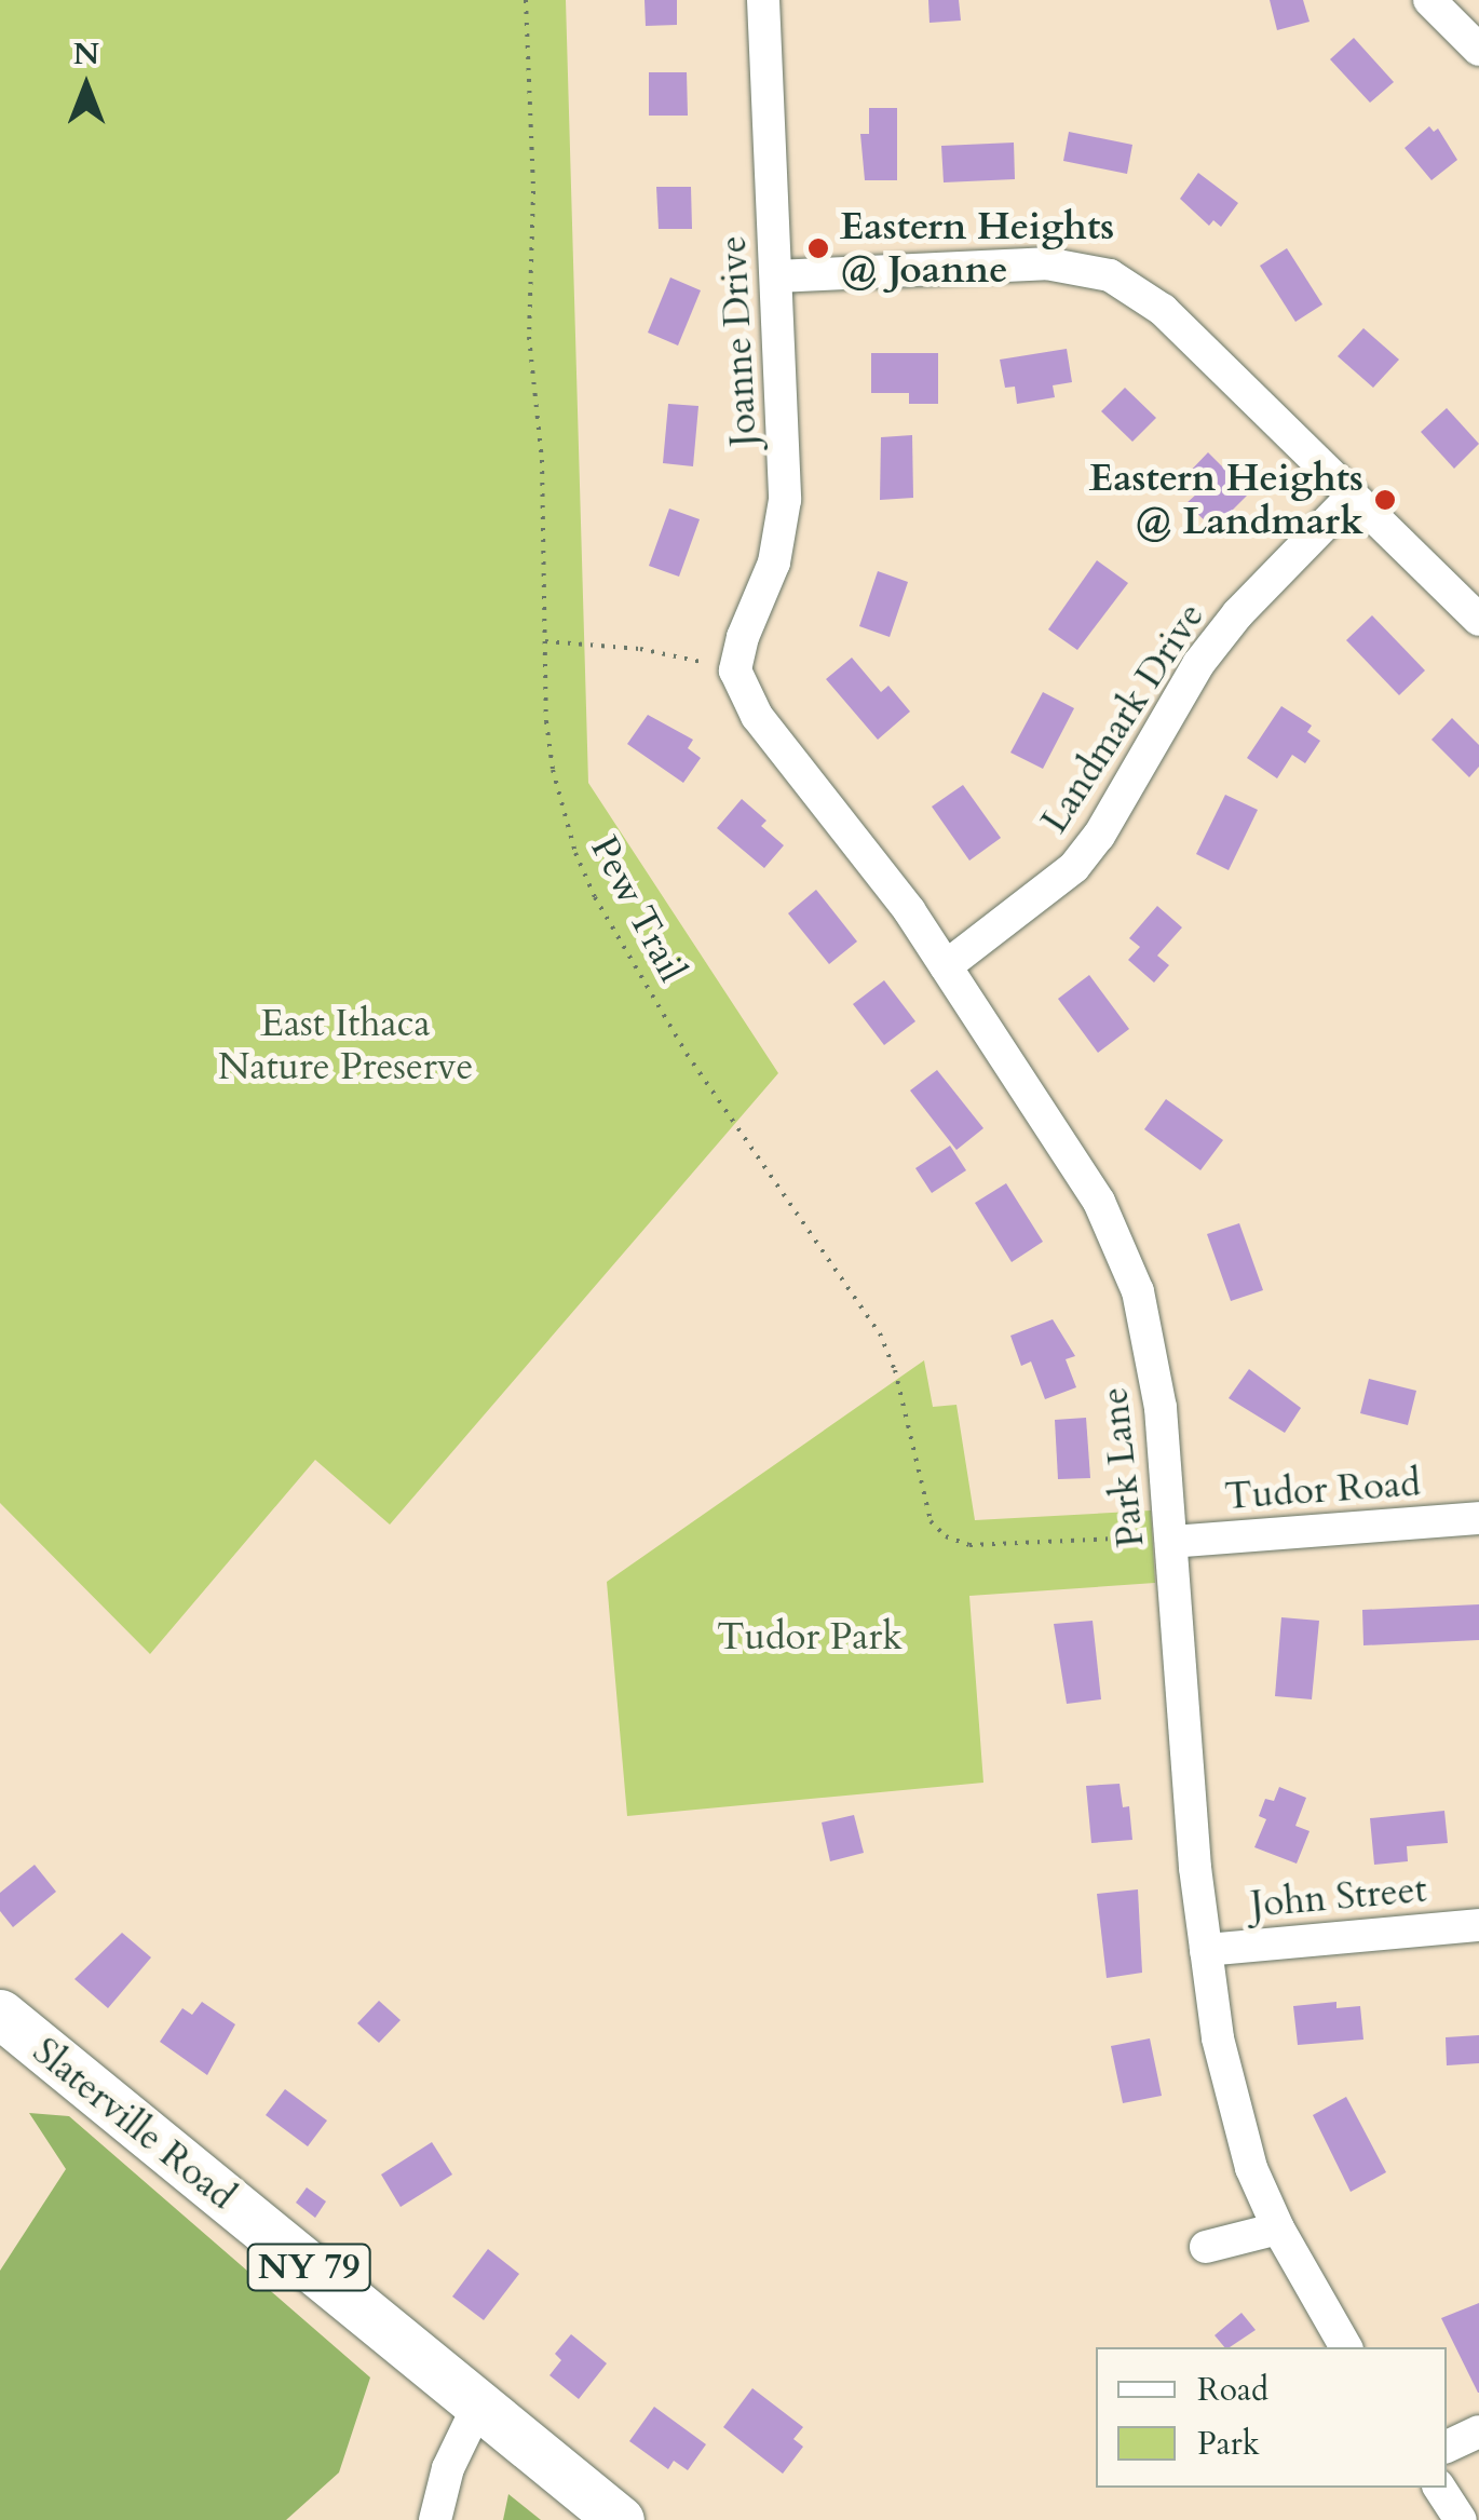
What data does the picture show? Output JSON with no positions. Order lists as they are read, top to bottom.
{
  "streets": {
    "highway": ["Slaterville Road", "NY 79"],
    "street": [
      "Joanne Drive",
      "Landmark Drive",
      "Park Lane",
      "Tudor Road",
      "John Street"
    ],
    "path": ["Pew Trail"]
  },
  "crossings": [
    ["Joanne Drive", "Park Lane"],
    ["Landmark Drive", "Park Lane"],
    ["Pew Trail", "Park Lane"],
    ["Pew Trail", "Tudor Road"],
    ["Park Lane", "Tudor Road"],
    ["Park Lane", "John Street"]
  ],
  "parks": ["East Ithaca Nature Preserve", "Tudor Park"],
  "places": ["Eastern Heights @ Joanne", "Eastern Heights @ Landmark"],
  "legend": ["Road", "Park"],
  "north": "top"
}
